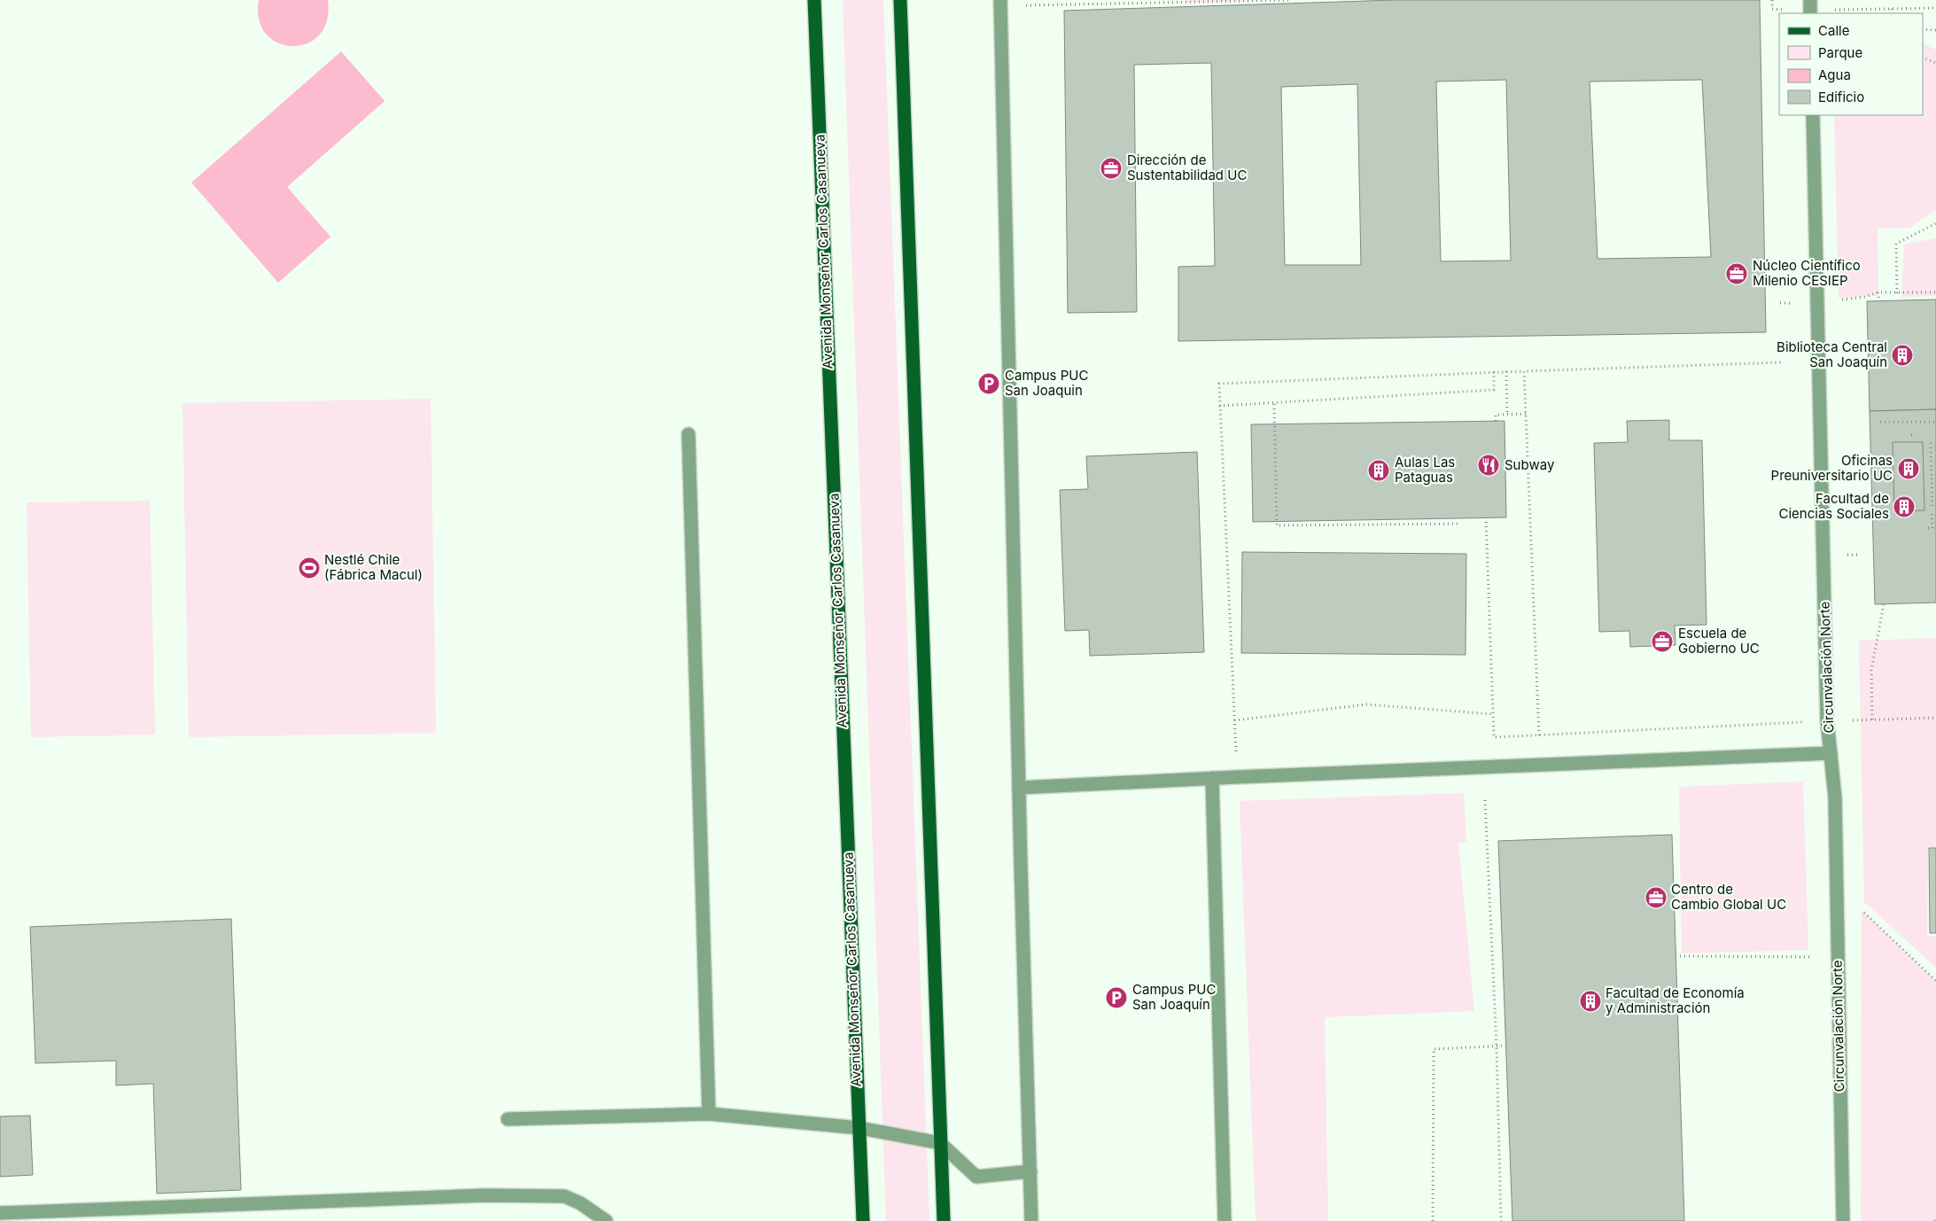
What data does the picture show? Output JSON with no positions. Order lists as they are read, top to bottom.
{
  "streets": {
    "main road": ["Avenida Monseñor Carlos Casanueva"],
    "lane": ["Circunvalación Norte"]
  },
  "places": {
    "office": [
      "Dirección de Sustentabilidad UC",
      "Núcleo Científico Milenio CESIEP",
      "Escuela de Gobierno UC",
      "Centro de Cambio Global UC"
    ],
    "building": [
      "Biblioteca Central San Joaquín",
      "Oficinas Preuniversitario UC",
      "Aulas Las Pataguas",
      "Facultad de Ciencias Sociales",
      "Facultad de Economía y Administración"
    ],
    "parking": ["Campus PUC San Joaquin", "Campus PUC San Joaquín"],
    "restaurant": ["Subway"],
    "sports": ["Nestlé Chile (Fábrica Macul)"]
  },
  "legend": [
    "Calle",
    "Parque",
    "Agua",
    "Edificio"
  ]
}
